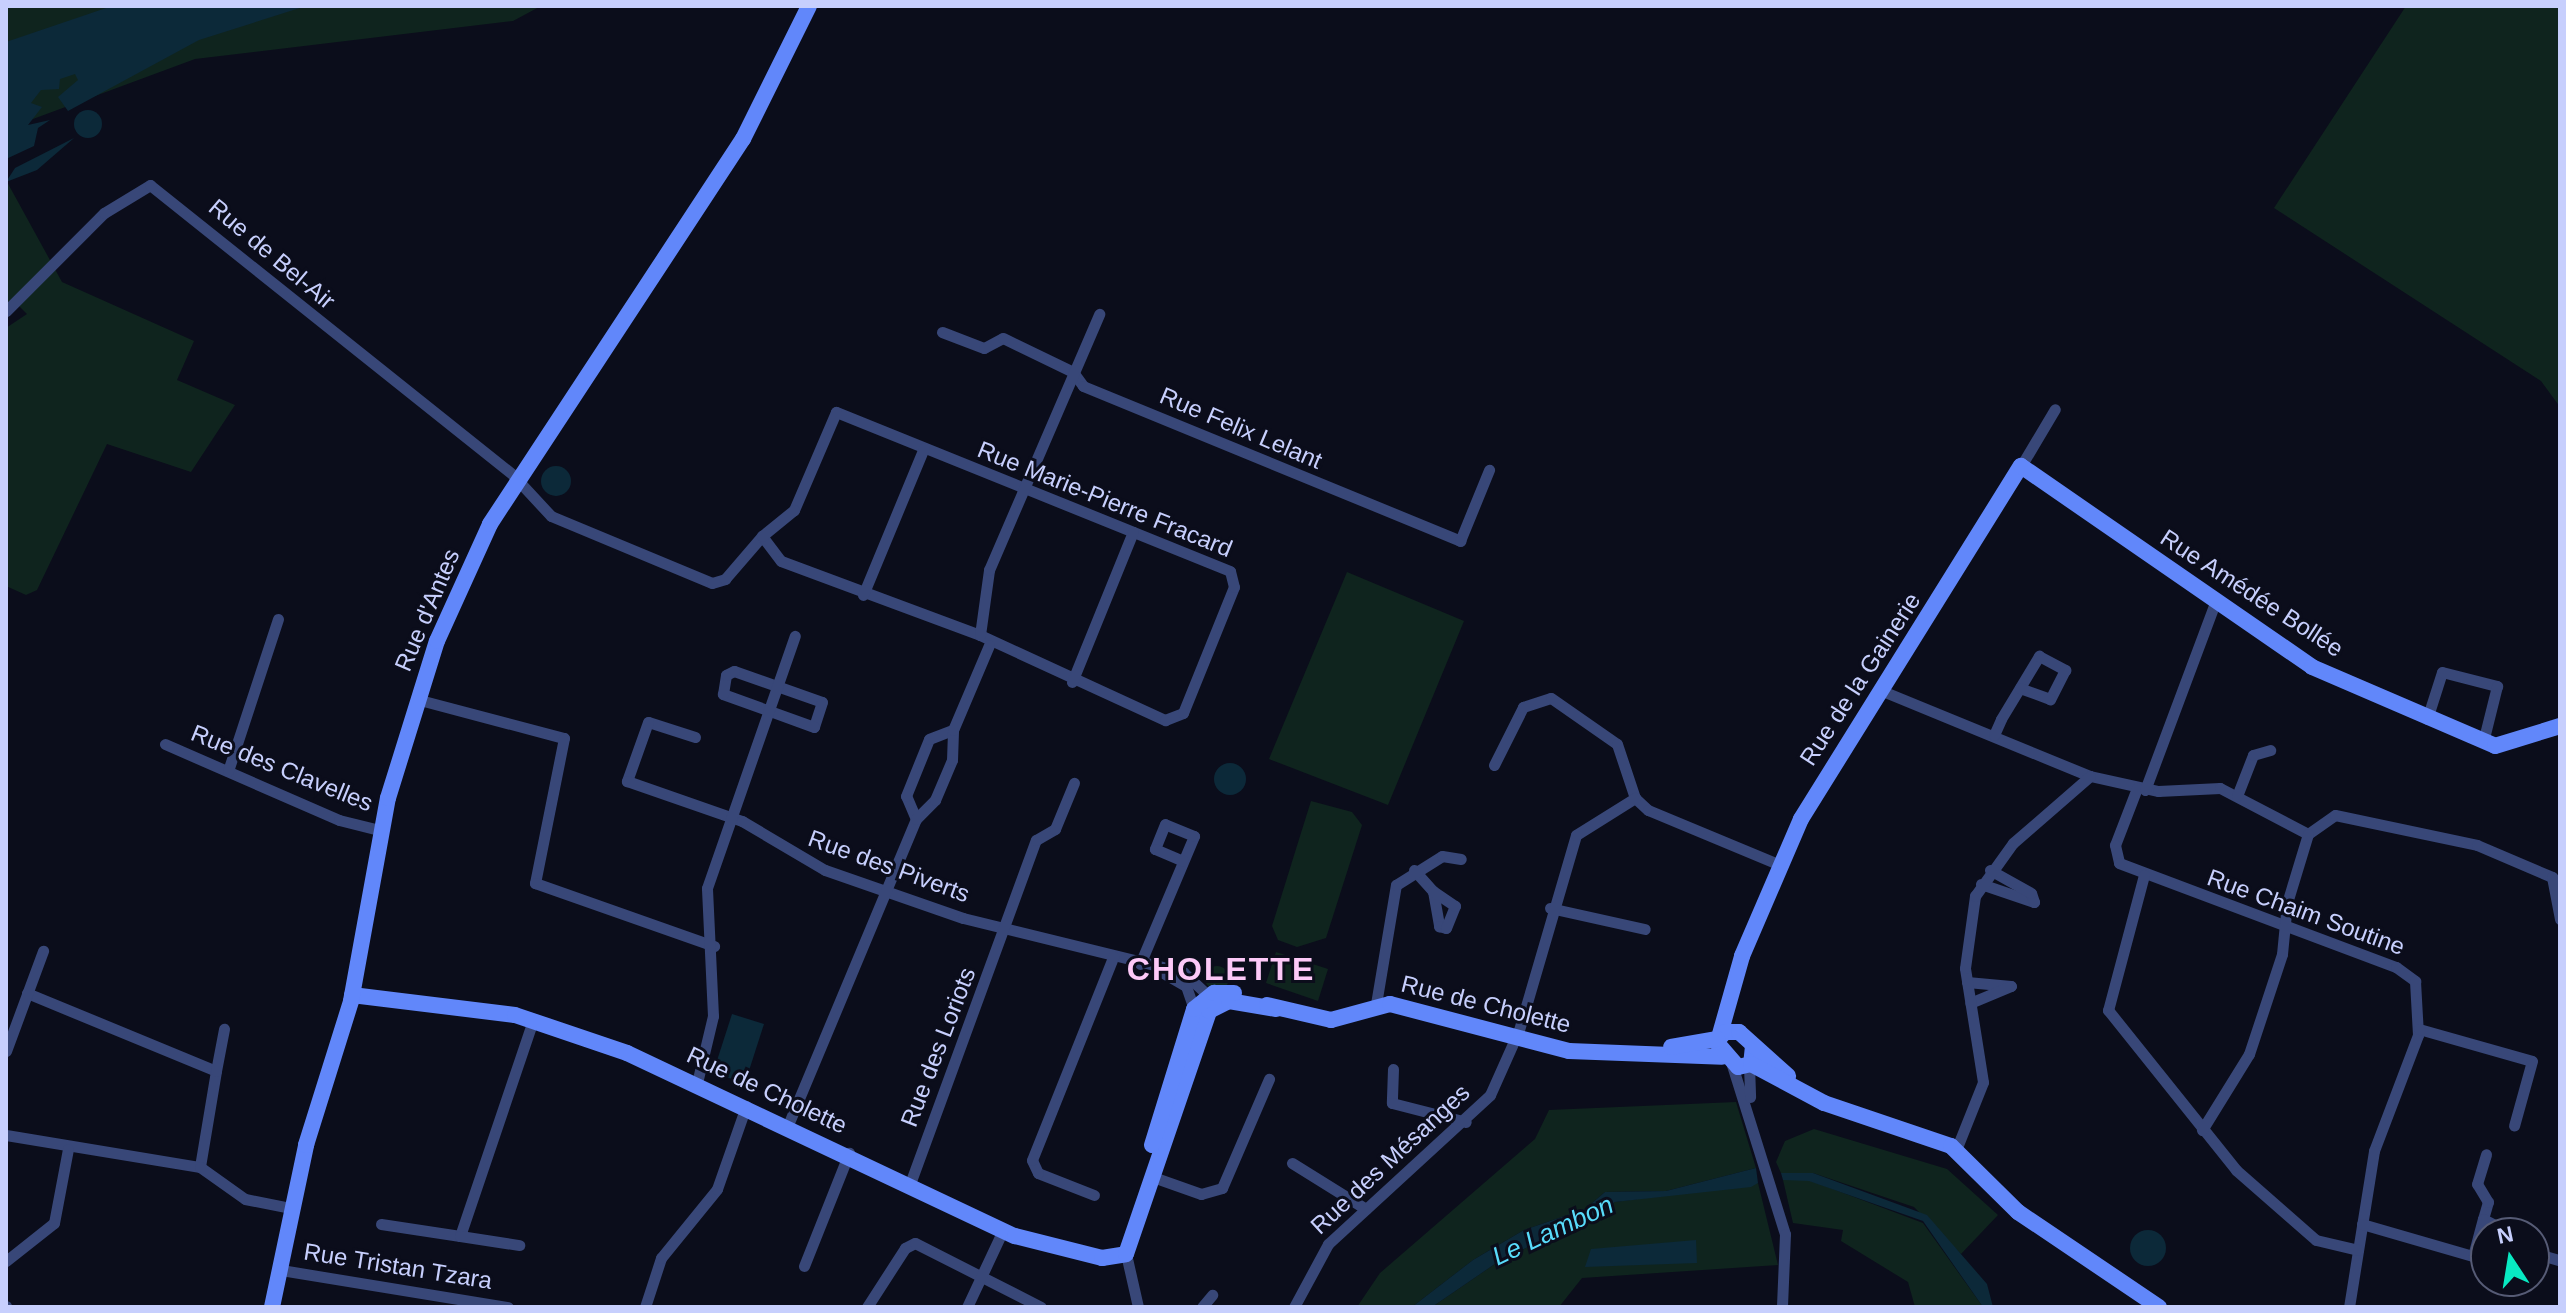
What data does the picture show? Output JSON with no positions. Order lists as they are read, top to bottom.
{
  "streets": {
    "street": [
      "Rue de Bel-Air",
      "Rue Felix Lelant",
      "Rue Marie-Pierre Fracard",
      "Rue Amédée Bollée",
      "Rue d'Antes",
      "Rue de la Gainerie",
      "Rue des Clavelles",
      "Rue des Piverts",
      "Rue Chaim Soutine",
      "Rue de Cholette",
      "Rue des Loriots",
      "Rue des Mésanges",
      "Rue Tristan Tzara"
    ]
  },
  "crossings": [
    ["Rue de Bel-Air", "Rue Marie-Pierre Fracard"],
    ["Rue de Bel-Air", "Rue d'Antes"],
    ["Rue Marie-Pierre Fracard", "Rue d'Antes"],
    ["Rue Amédée Bollée", "Rue de la Gainerie"],
    ["Rue Amédée Bollée", "Rue Chaim Soutine"],
    ["Rue d'Antes", "Rue des Clavelles"],
    ["Rue d'Antes", "Rue de Cholette"],
    ["Rue d'Antes", "Rue Tristan Tzara"],
    ["Rue de la Gainerie", "Rue de Cholette"],
    ["Rue des Piverts", "Rue de Cholette"],
    ["Rue des Piverts", "Rue des Loriots"],
    ["Rue de Cholette", "Rue des Loriots"],
    ["Rue de Cholette", "Rue des Mésanges"]
  ],
  "districts": ["CHOLETTE"],
  "water": ["Le Lambon"],
  "north": "top"
}
